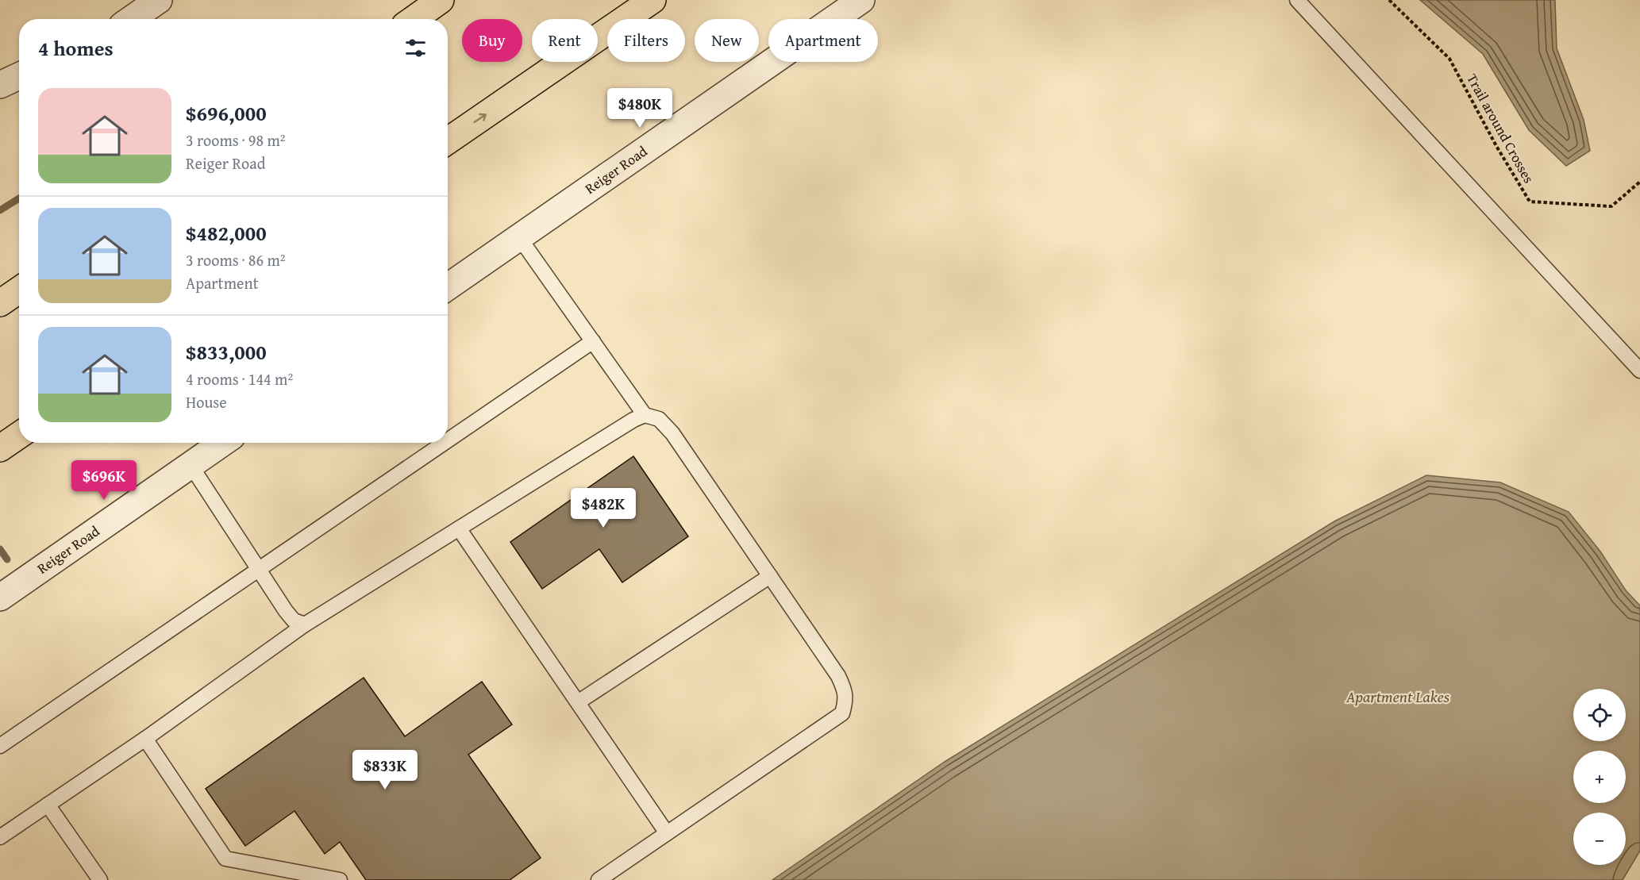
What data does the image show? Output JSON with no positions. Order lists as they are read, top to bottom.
{
  "streets": {
    "street": ["Reiger Road"],
    "path": ["Trail around Crosses"]
  },
  "water": ["Apartment Lakes"],
  "page": {
    "chip": [
      "Buy",
      "Rent",
      "Filters",
      "New",
      "Apartment"
    ],
    "heading": "4 homes",
    "list": [
      {
        "name": "$696,000",
        "note": "3 rooms · 98 m² · Reiger Road"
      },
      {
        "name": "$482,000",
        "note": "3 rooms · 86 m² · Apartment"
      },
      {
        "name": "$833,000",
        "note": "4 rooms · 144 m² · House"
      }
    ],
    "price": [
      "$480K",
      "$696K",
      "$482K",
      "$833K"
    ],
    "map_buttons": ["+", "−"]
  }
}
